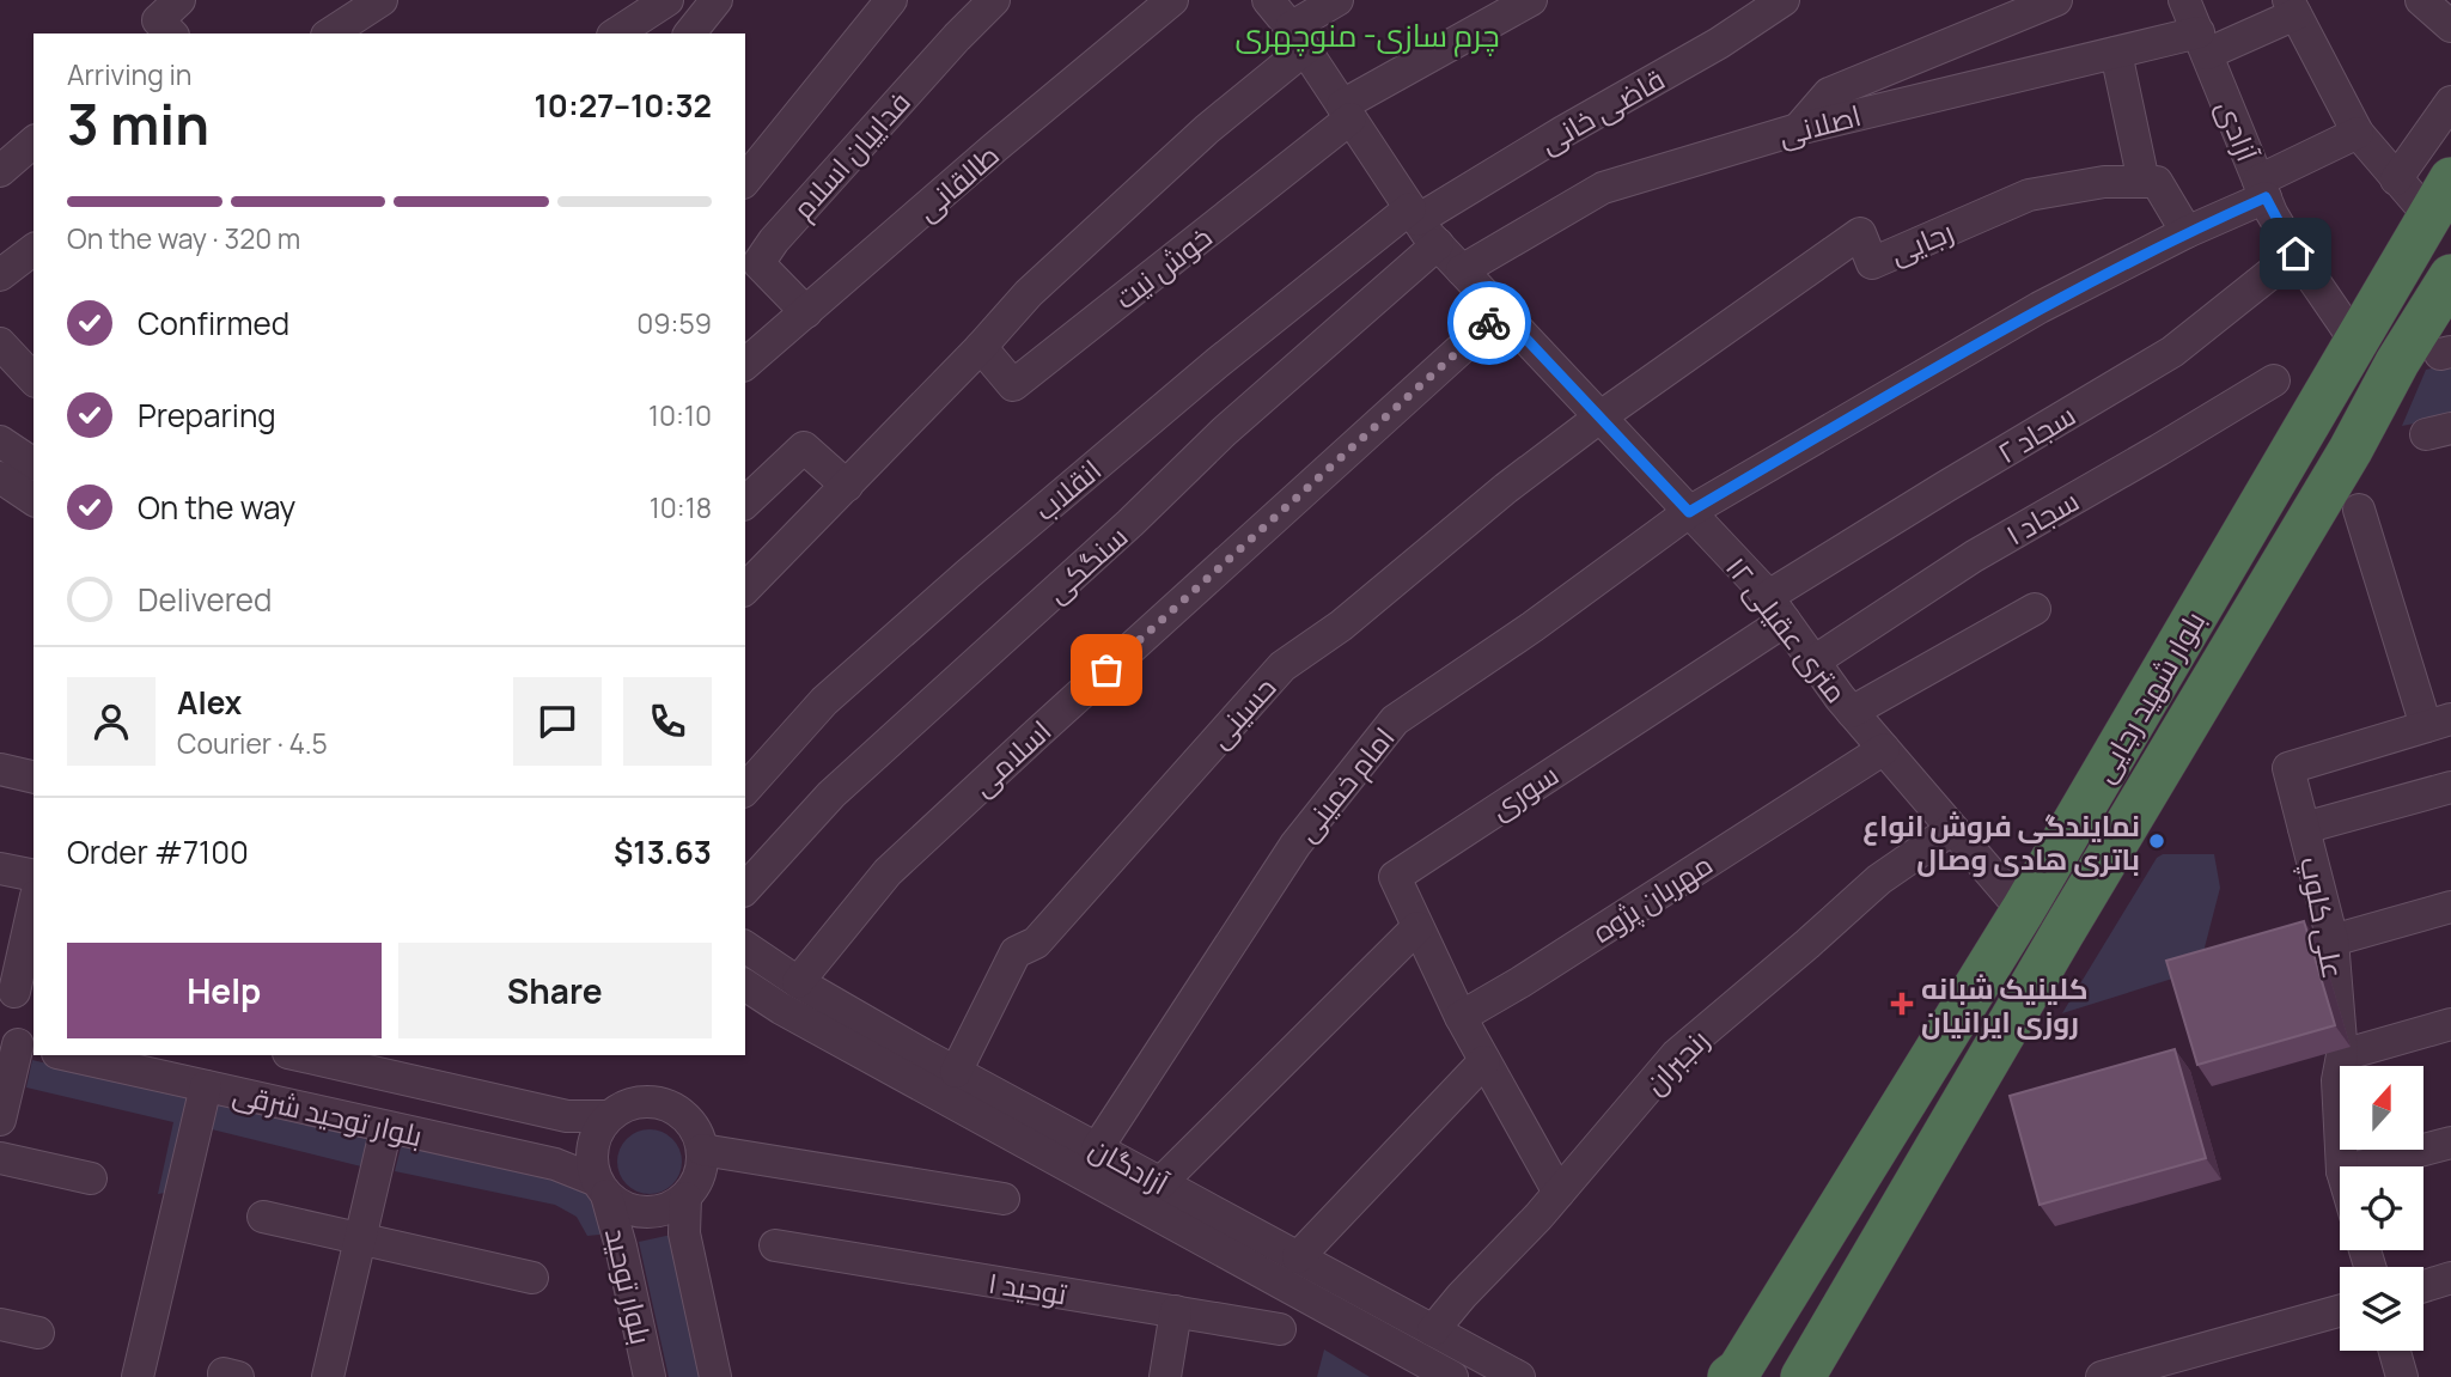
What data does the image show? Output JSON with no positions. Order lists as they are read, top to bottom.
{
  "streets": {
    "highway": ["بلوار شهید رجایی"],
    "street": [
      "قاضی خانی",
      "اصلانی",
      "آزادی",
      "فداییان اسلام",
      "طالقانی",
      "رجایی",
      "خوش نیت",
      "سجاد ۲",
      "انقلاب",
      "سجاد ۱",
      "سنگکی",
      "۱۲ متری عقیلی",
      "حسینی",
      "اسلامی",
      "امام خمینی",
      "سوری",
      "مهربان پژوه",
      "علی کلوپ",
      "رنجبران",
      "بلوار توحید شرقی",
      "آزادگان",
      "بلوار توحید",
      "توحید ۱"
    ]
  },
  "crossings": [
    ["قاضی خانی", "انقلاب"],
    ["قاضی خانی", "۱۲ متری عقیلی"],
    ["اصلانی", "آزادی"],
    ["اصلانی", "۱۲ متری عقیلی"],
    ["آزادی", "سجاد ۲"],
    ["آزادی", "بلوار شهید رجایی"],
    ["آزادی", "امام خمینی"],
    ["فداییان اسلام", "طالقانی"],
    ["رجایی", "۱۲ متری عقیلی"],
    ["رجایی", "حسینی"],
    ["خوش نیت", "۱۲ متری عقیلی"],
    ["سجاد ۲", "۱۲ متری عقیلی"],
    ["سجاد ۲", "سوری"],
    ["انقلاب", "۱۲ متری عقیلی"],
    ["سجاد ۱", "۱۲ متری عقیلی"],
    ["سنگکی", "۱۲ متری عقیلی"],
    ["۱۲ متری عقیلی", "بلوار شهید رجایی"],
    ["۱۲ متری عقیلی", "حسینی"],
    ["۱۲ متری عقیلی", "اسلامی"],
    ["۱۲ متری عقیلی", "امام خمینی"],
    ["۱۲ متری عقیلی", "سوری"],
    ["۱۲ متری عقیلی", "مهربان پژوه"],
    ["۱۲ متری عقیلی", "رنجبران"],
    ["حسینی", "آزادگان"],
    ["اسلامی", "آزادگان"],
    ["امام خمینی", "آزادگان"],
    ["سوری", "مهربان پژوه"],
    ["رنجبران", "آزادگان"],
    ["بلوار توحید شرقی", "بلوار توحید"]
  ],
  "districts": ["چرم سازی- منوچهری"],
  "places": {
    "other": ["نمایندگی فروش انواع باتری هادی وصال"],
    "health": ["کلینیک شبانه روزی ایرانیان"]
  },
  "north": "top",
  "page": {
    "heading": ["3 min", "Arriving in", "10:27–10:32"],
    "panel": [
      "Alex",
      "Courier · 4.5",
      "Order #7100",
      "$13.63"
    ],
    "bar": "On the way · 320 m",
    "list": [
      ["Confirmed", "09:59"],
      ["Preparing", "10:10"],
      ["On the way", "10:18"],
      "Delivered"
    ],
    "buttons": ["Help", "Share"]
  }
}
